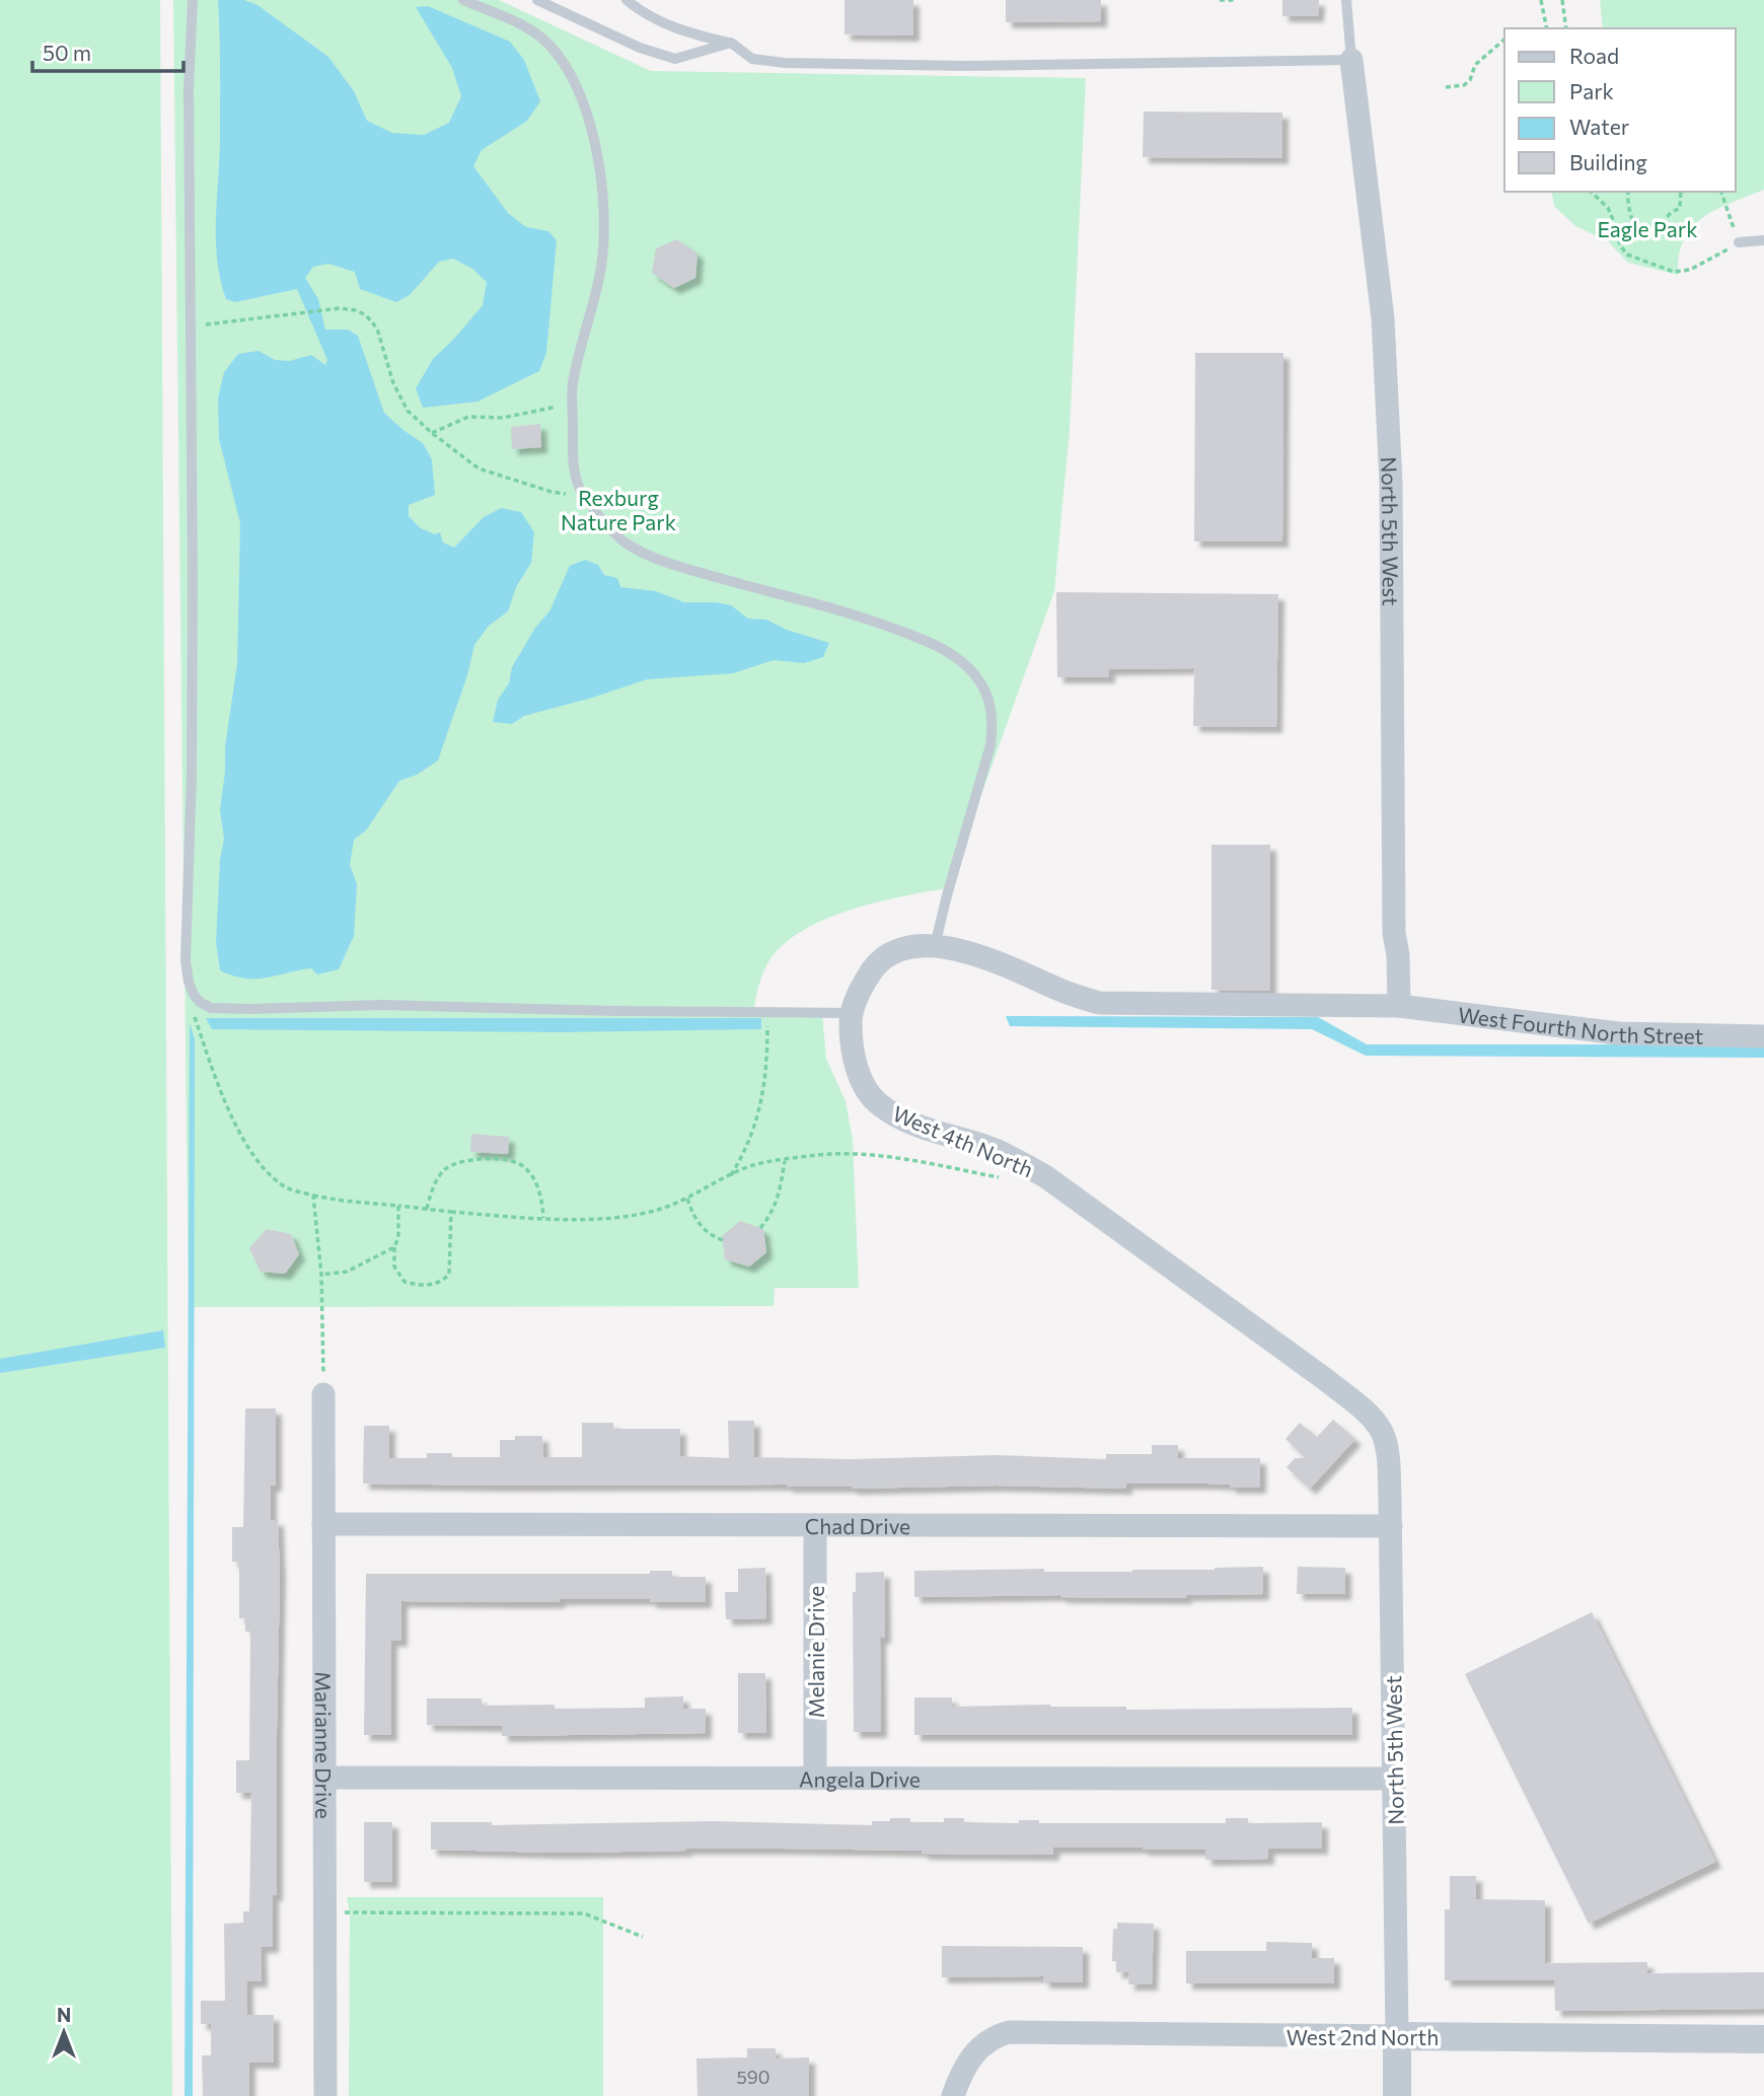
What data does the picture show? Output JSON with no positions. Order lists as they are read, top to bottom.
{
  "streets": {
    "street": [
      "North 5th West",
      "West Fourth North Street",
      "West 4th North",
      "Chad Drive",
      "Melanie Drive",
      "Marianne Drive",
      "Angela Drive",
      "West 2nd North"
    ]
  },
  "crossings": [
    ["North 5th West", "West Fourth North Street"],
    ["North 5th West", "West 4th North"],
    ["North 5th West", "Chad Drive"],
    ["North 5th West", "Angela Drive"],
    ["North 5th West", "West 2nd North"],
    ["West Fourth North Street", "West 4th North"],
    ["Chad Drive", "Melanie Drive"],
    ["Chad Drive", "Marianne Drive"],
    ["Melanie Drive", "Angela Drive"],
    ["Marianne Drive", "Angela Drive"]
  ],
  "parks": ["Eagle Park", "Rexburg Nature Park"],
  "house_numbers": ["590"],
  "legend": [
    "Road",
    "Park",
    "Water",
    "Building"
  ],
  "scale_bar": "50 m",
  "north": "top"
}
